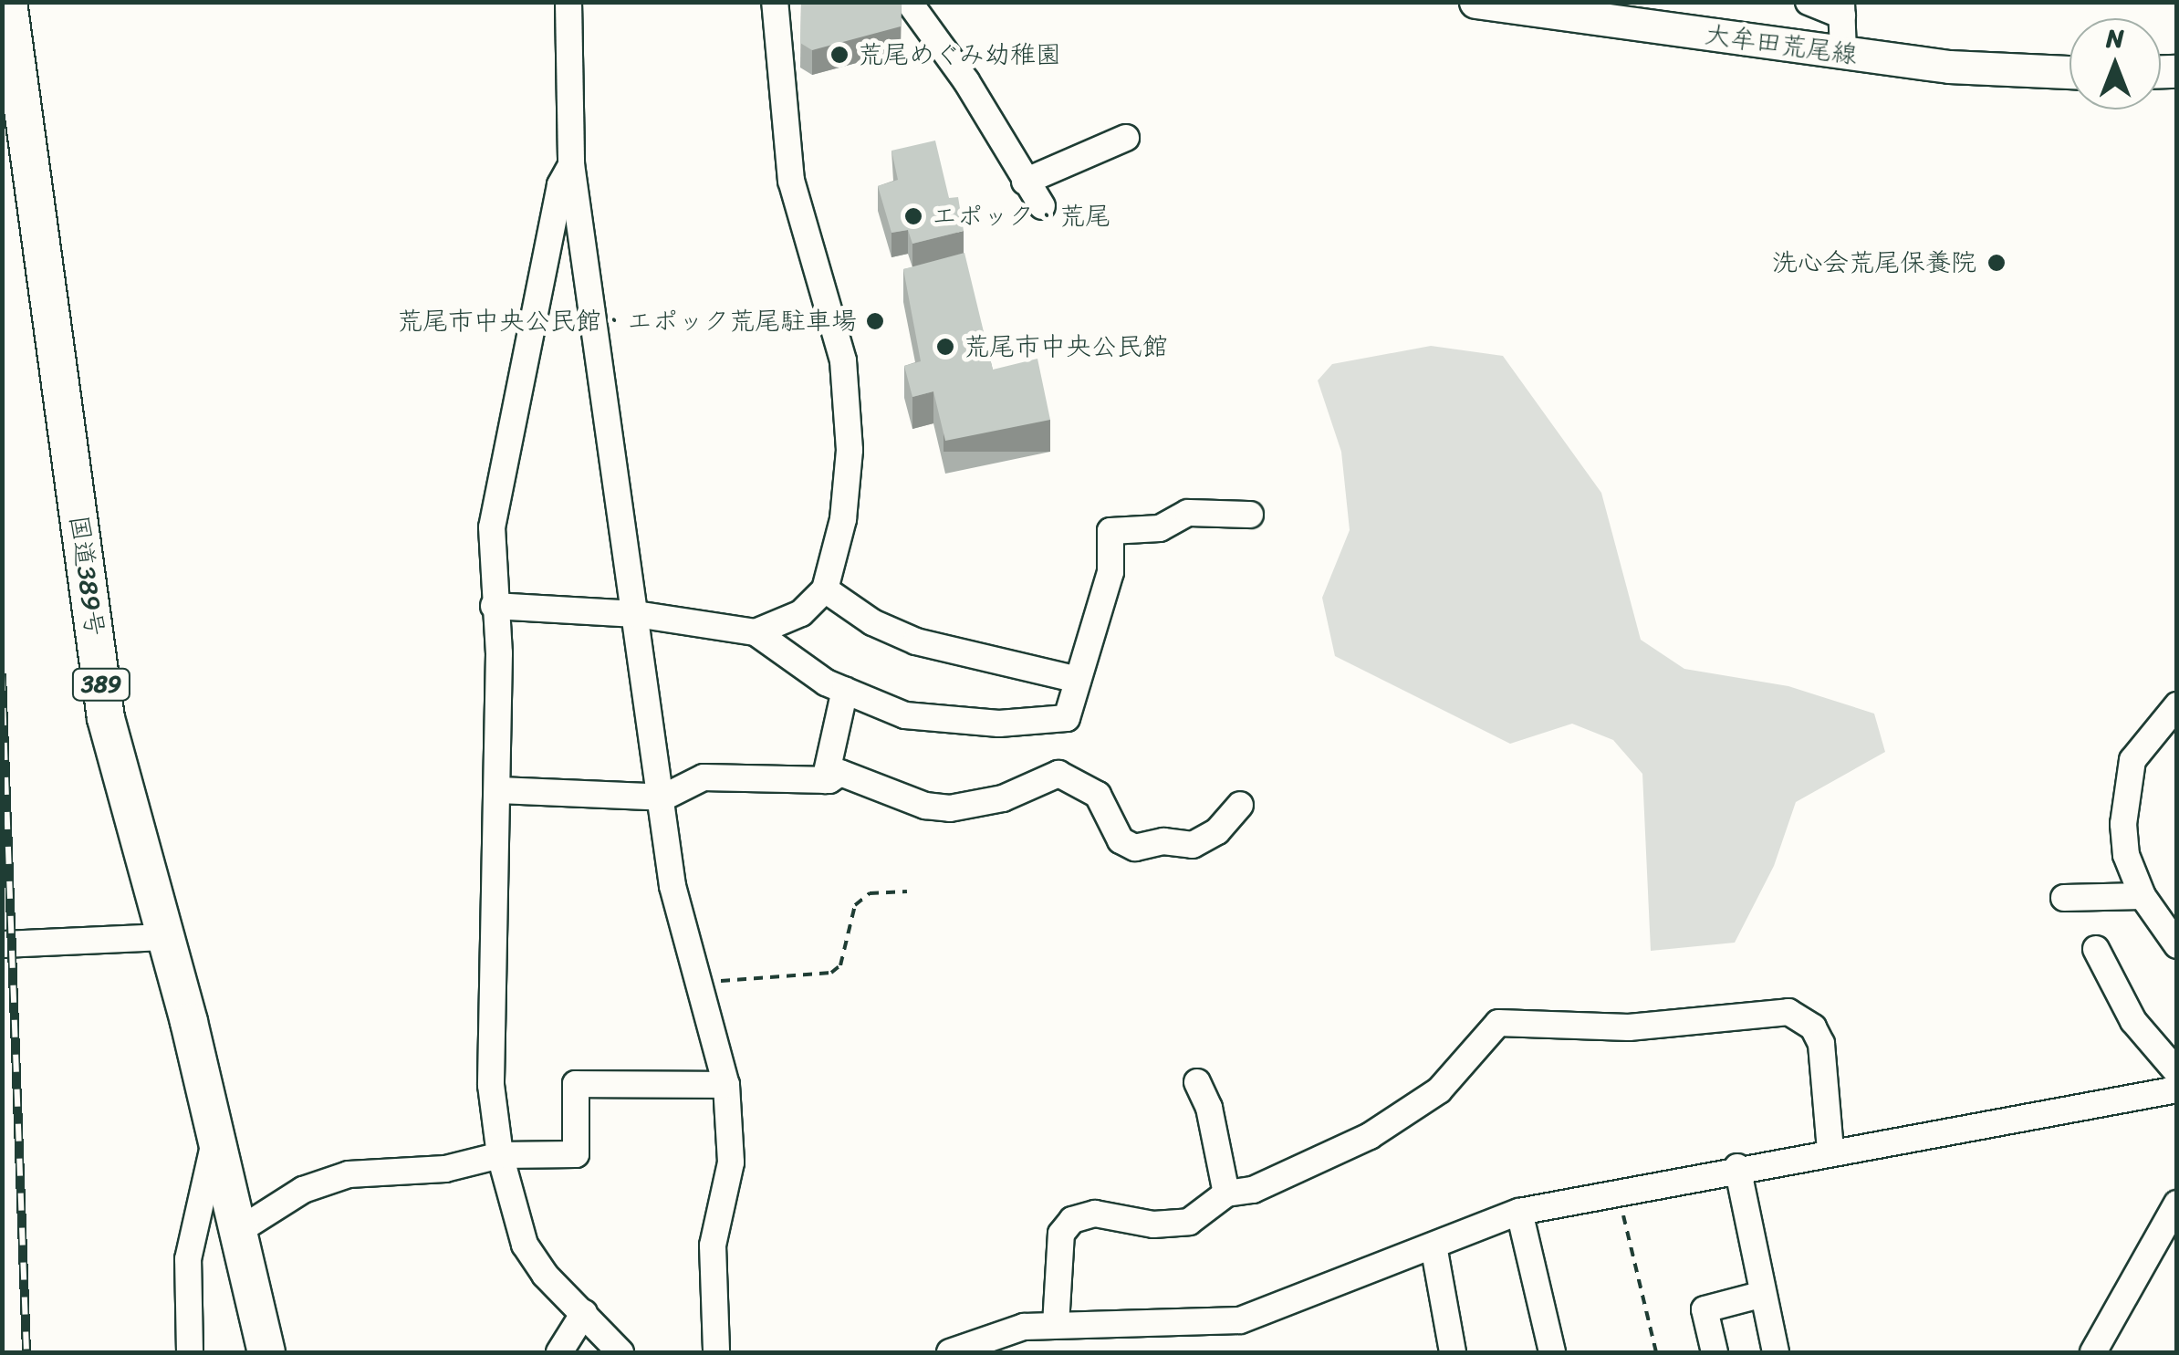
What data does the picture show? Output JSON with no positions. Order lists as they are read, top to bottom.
{
  "streets": {
    "highway": ["国道389号", "389"],
    "main road": ["大牟田荒尾線"]
  },
  "places": [
    "荒尾めぐみ幼稚園",
    "エポック・荒尾",
    "洗心会荒尾保養院",
    "荒尾市中央公民館・エポック荒尾駐車場",
    "荒尾市中央公民館"
  ],
  "north": "top"
}
